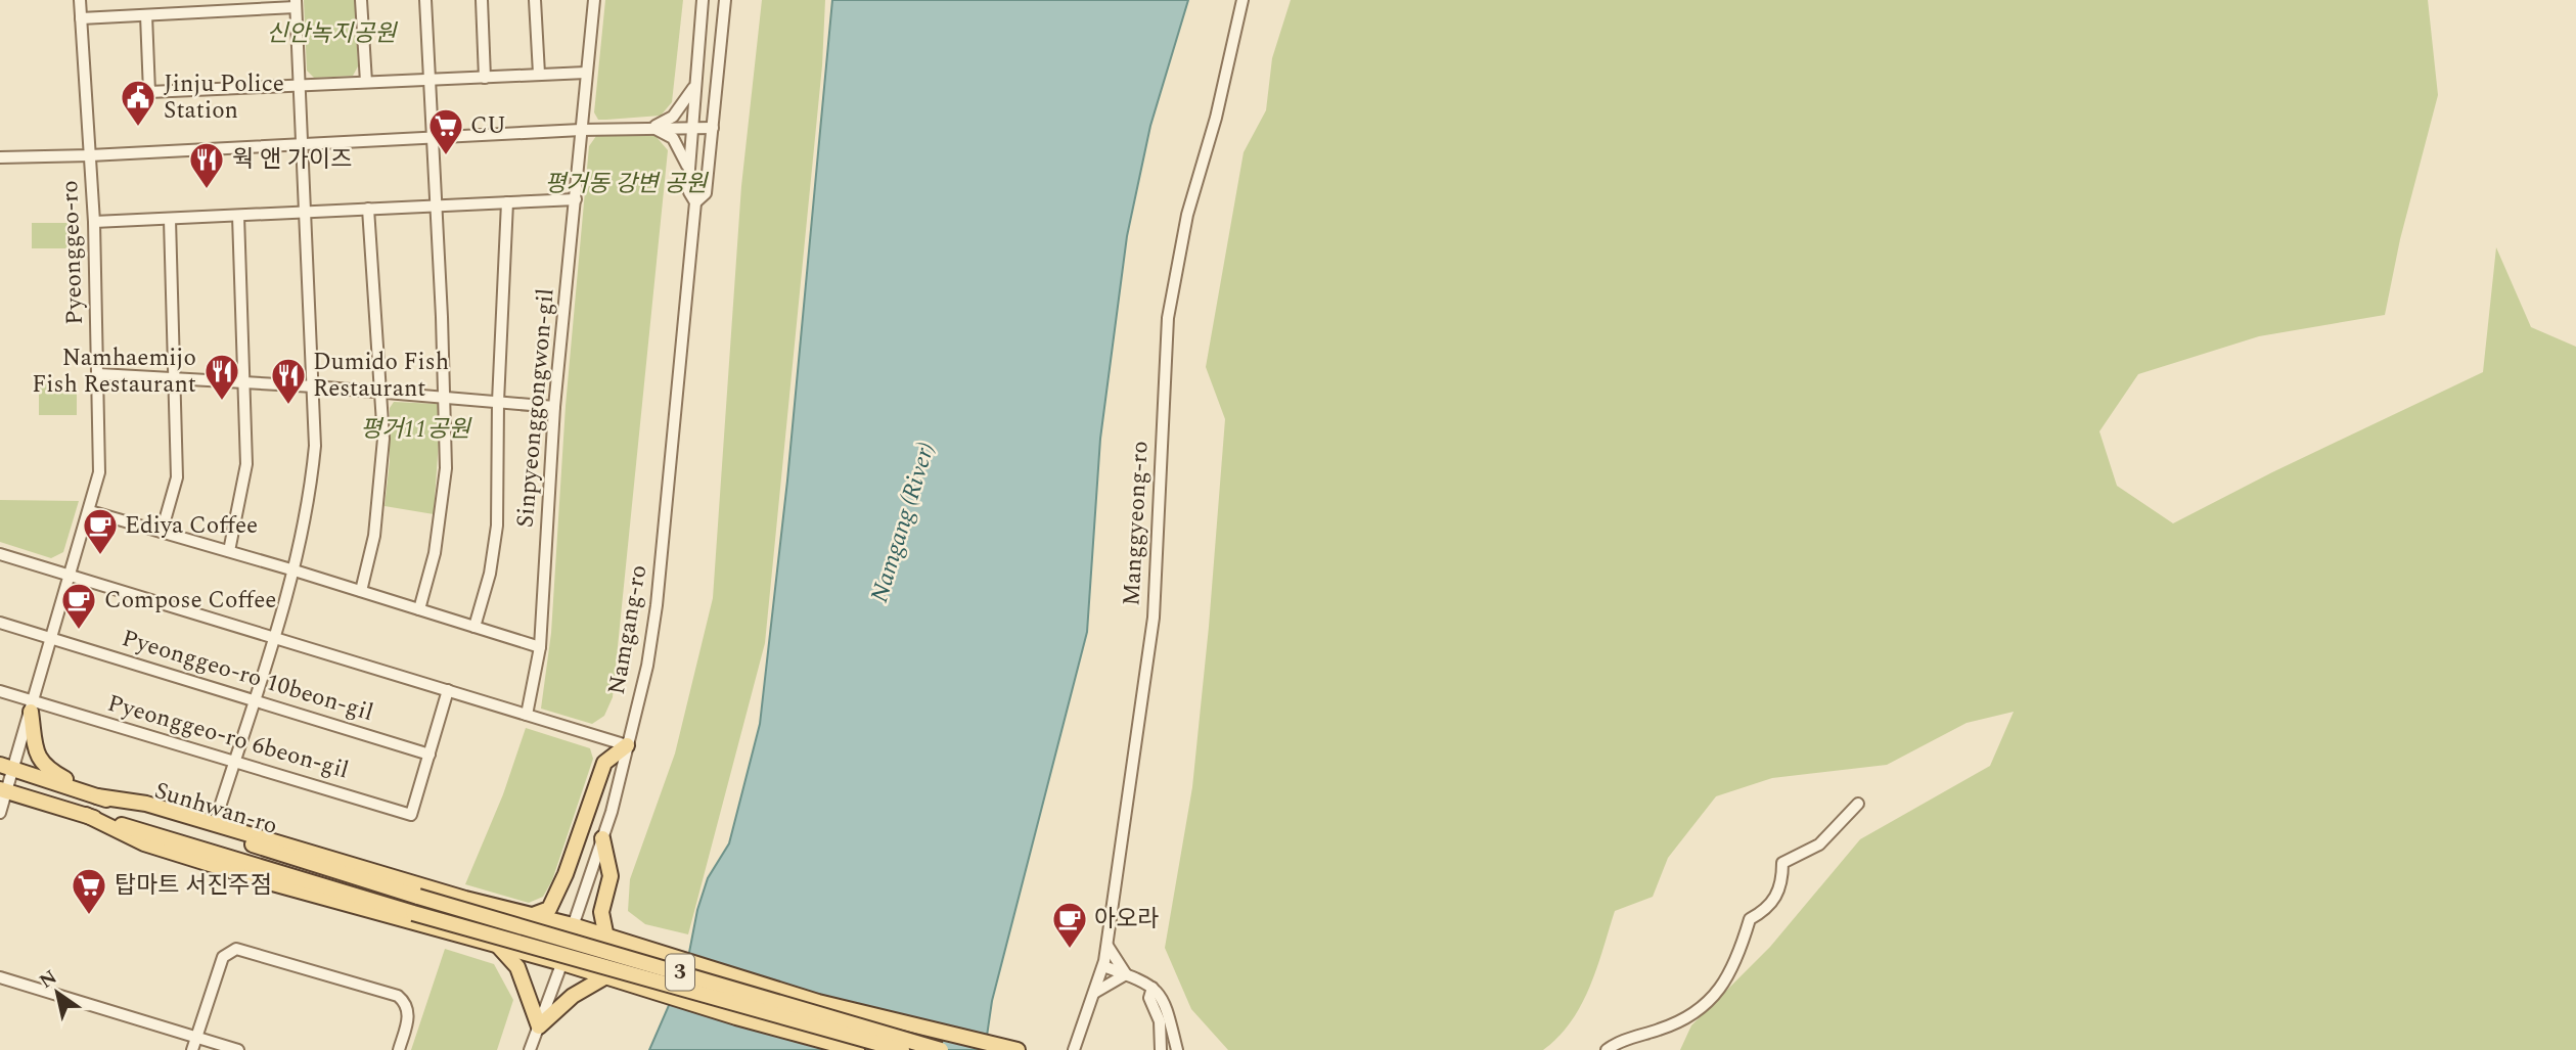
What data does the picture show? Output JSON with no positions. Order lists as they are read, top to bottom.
{
  "streets": {
    "main road": ["Sunhwan-ro", "3"],
    "street": [
      "Pyeonggeo-ro",
      "Sinpyeonggongwon-gil",
      "Manggyeong-ro",
      "Namgang-ro",
      "Pyeonggeo-ro 10beon-gil",
      "Pyeonggeo-ro 6beon-gil"
    ]
  },
  "crossings": [
    ["Pyeonggeo-ro", "Pyeonggeo-ro 10beon-gil"],
    ["Pyeonggeo-ro", "Pyeonggeo-ro 6beon-gil"],
    ["Pyeonggeo-ro", "Sunhwan-ro"],
    ["Pyeonggeo-ro 10beon-gil", "Pyeonggeo-ro 6beon-gil"]
  ],
  "water": ["Namgang (River)"],
  "parks": ["신안녹지공원", "평거동 강변 공원", "평거11공원"],
  "places": {
    "public building": ["Jinju Police Station"],
    "supermarket": ["CU", "탑마트 서진주점"],
    "restaurant": ["웍 앤 가이즈", "Namhaemijo Fish Restaurant", "Dumido Fish Restaurant"],
    "cafe": ["Ediya Coffee", "Compose Coffee", "아오라"]
  },
  "north": "top left"
}
